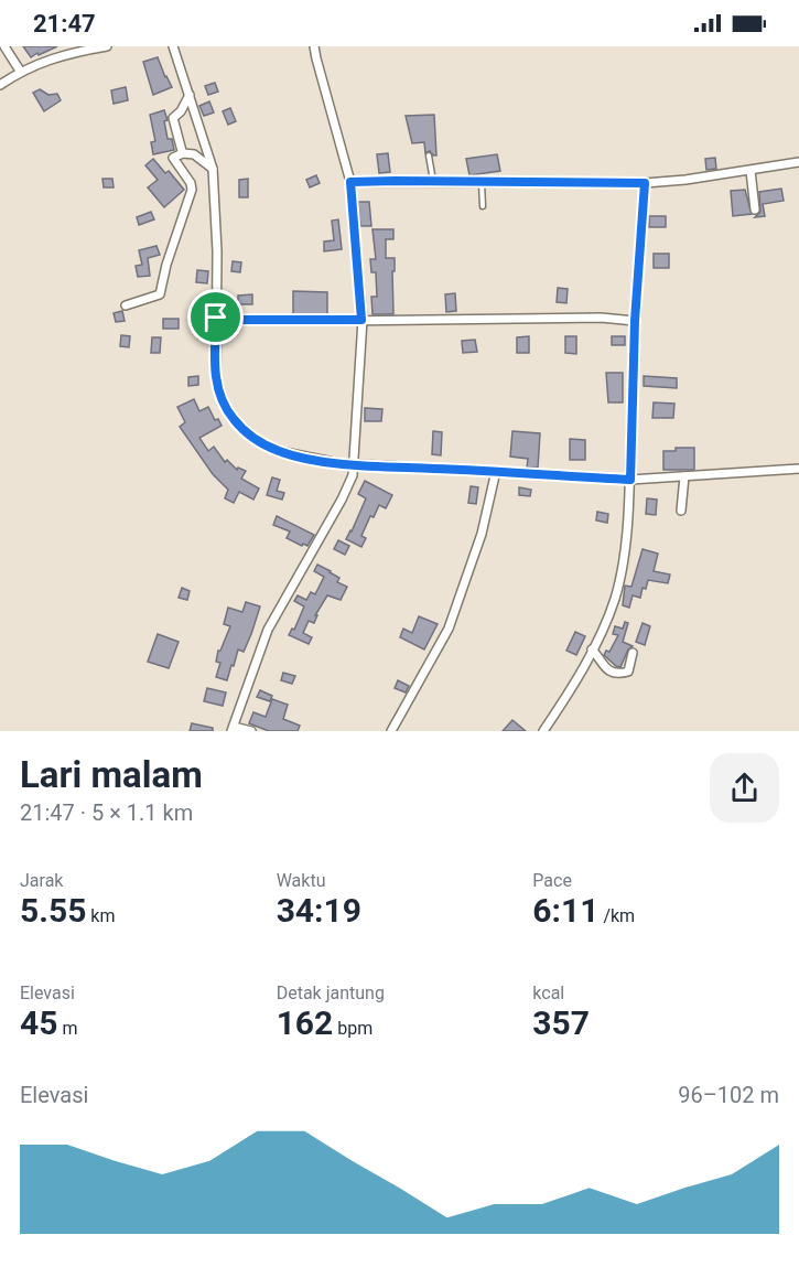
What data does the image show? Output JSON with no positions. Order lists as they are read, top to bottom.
{
  "page": {
    "status": "21:47",
    "heading": ["Lari malam", "21:47 · 5 × 1.1 km"],
    "stats": [
      ["Jarak", "5.55 km"],
      ["Waktu", "34:19"],
      ["Pace", "6:11 /km"],
      ["Elevasi", "45 m"],
      ["Detak jantung", "162 bpm"],
      ["kcal", "357"]
    ],
    "chart": ["Elevasi", "96–102 m"]
  }
}
